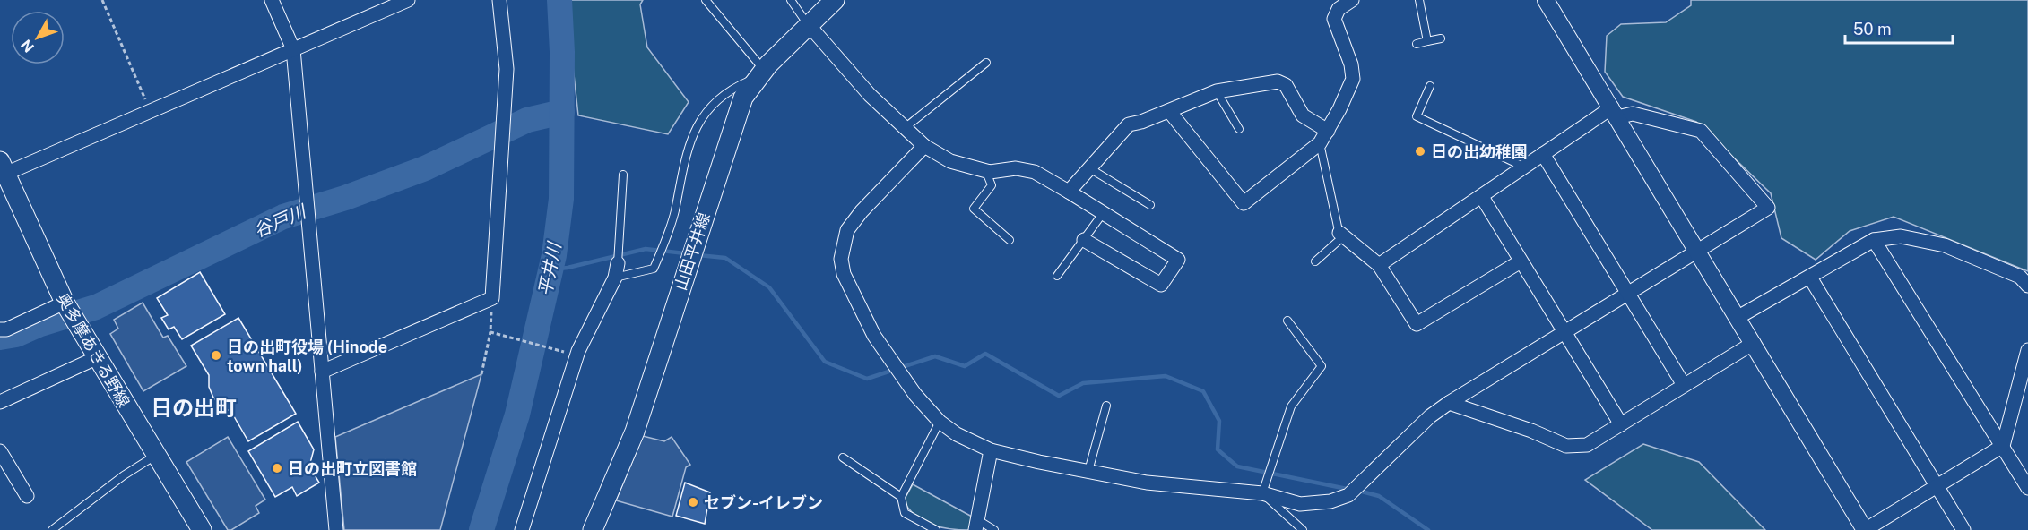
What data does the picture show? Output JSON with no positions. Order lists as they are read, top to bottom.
{
  "streets": {
    "main road": ["山田平井線", "奥多摩あきる野線"]
  },
  "districts": ["日の出町"],
  "water": ["谷戸川", "平井川"],
  "places": [
    "日の出幼稚園",
    "日の出町役場 (Hinode town hall)",
    "日の出町立図書館",
    "セブン-イレブン"
  ],
  "scale_bar": "50 m",
  "north": "bottom left"
}
